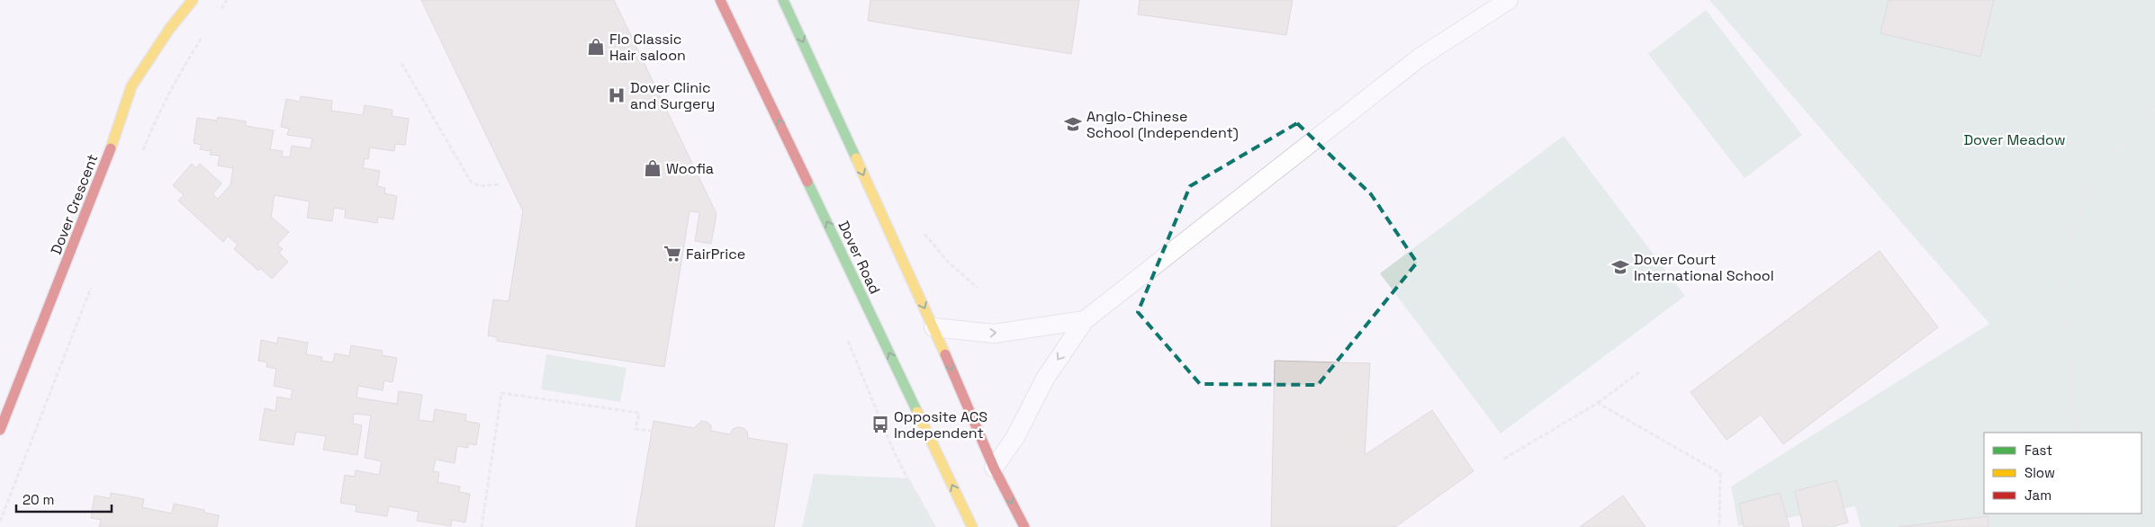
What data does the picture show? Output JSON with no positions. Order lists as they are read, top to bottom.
{
  "streets": {
    "street": ["Dover Crescent", "Dover Road"]
  },
  "parks": ["Dover Meadow"],
  "places": {
    "shop": ["Flo Classic Hair saloon", "Woofia"],
    "hospital": ["Dover Clinic and Surgery"],
    "school or university": ["Anglo-Chinese School (Independent)", "Dover Court International School"],
    "supermarket": ["FairPrice"],
    "bus stop": ["Opposite ACS Independent"]
  },
  "legend": ["Fast", "Slow", "Jam"],
  "scale_bar": "20 m"
}
